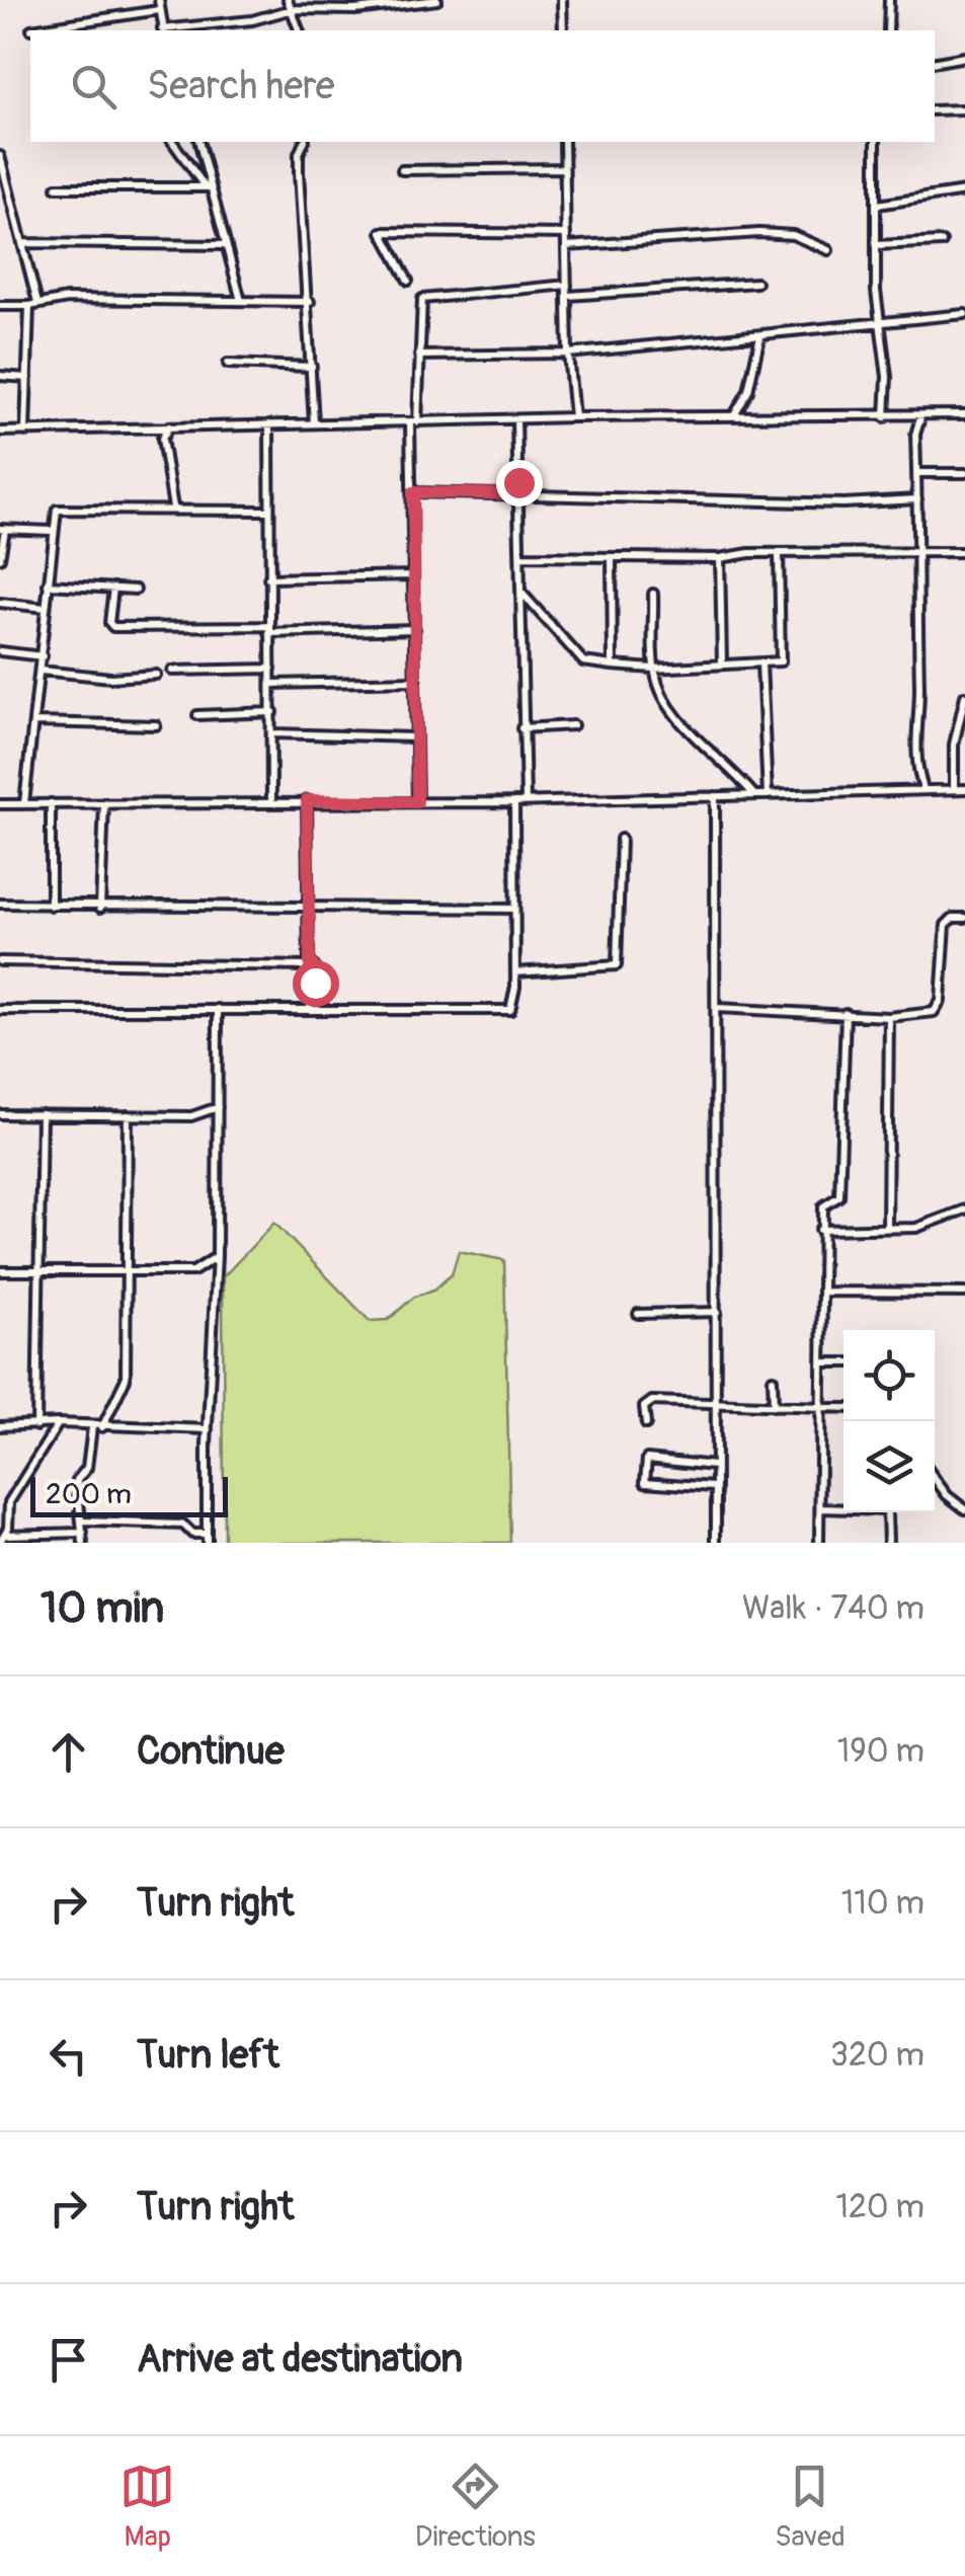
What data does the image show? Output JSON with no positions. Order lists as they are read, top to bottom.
{
  "scale_bar": "200 m",
  "page": {
    "search": "Search here",
    "scale": "200 m",
    "heading": ["10 min", "Walk · 740 m"],
    "list": [
      ["Continue", "190 m"],
      ["Turn right", "110 m"],
      ["Turn left", "320 m"],
      ["Turn right", "120 m"],
      "Arrive at destination"
    ],
    "nav": ["Map", "Directions", "Saved"]
  }
}
